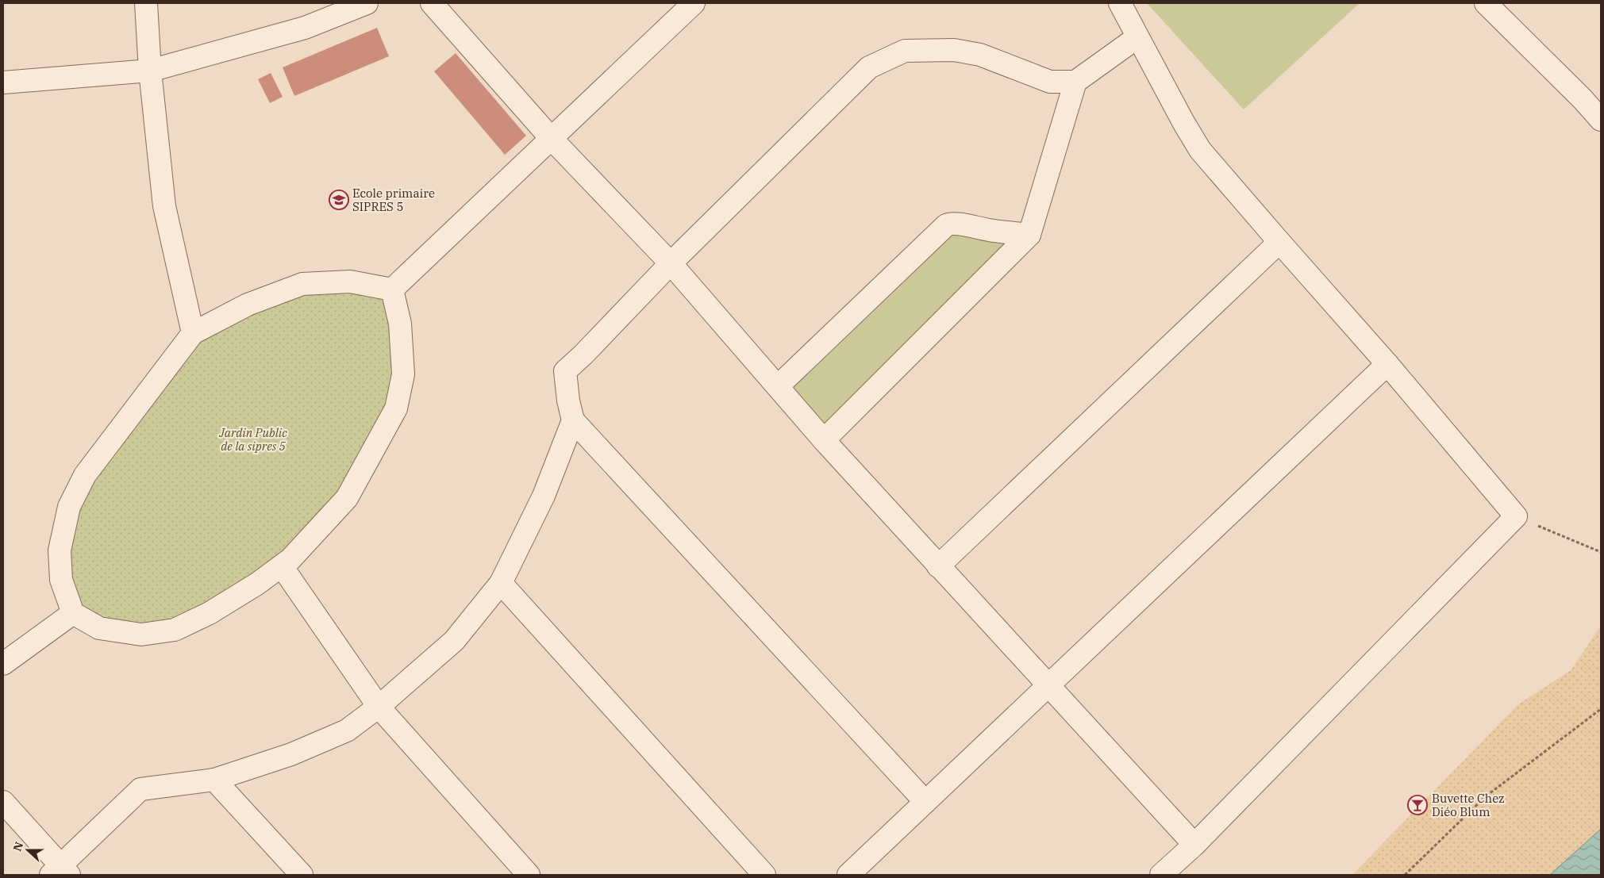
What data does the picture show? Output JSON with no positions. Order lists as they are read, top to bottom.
{
  "parks": ["Jardin Public de la sipres 5"],
  "places": {
    "school or university": ["Ecole primaire SIPRES 5"],
    "bar": ["Buvette Chez Diéo Blum"]
  },
  "north": "left"
}
